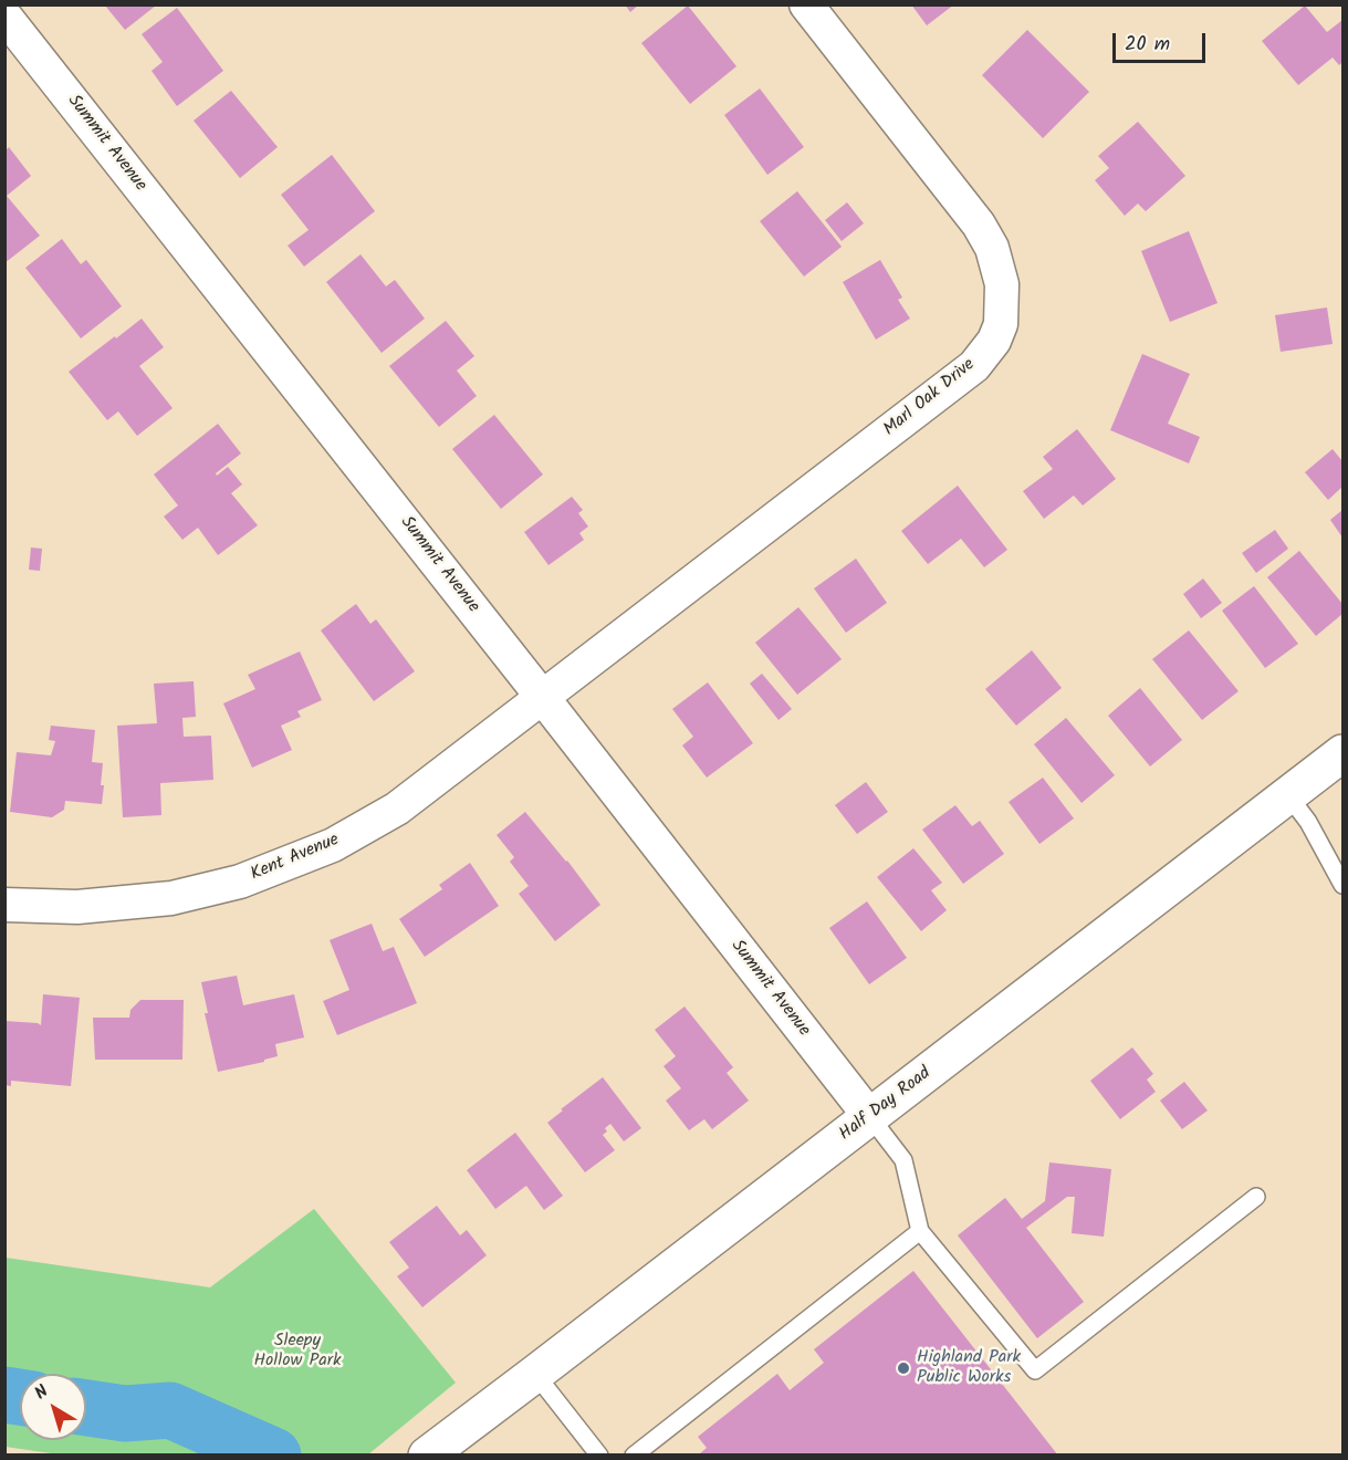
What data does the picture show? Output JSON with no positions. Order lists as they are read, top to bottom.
{
  "streets": {
    "main road": ["Half Day Road"],
    "street": ["Summit Avenue", "Marl Oak Drive", "Kent Avenue"]
  },
  "crossings": [
    ["Summit Avenue", "Marl Oak Drive"],
    ["Summit Avenue", "Kent Avenue"],
    ["Summit Avenue", "Half Day Road"],
    ["Marl Oak Drive", "Kent Avenue"]
  ],
  "parks": ["Sleepy Hollow Park"],
  "places": ["Highland Park Public Works"],
  "scale_bar": "20 m",
  "north": "top left"
}
